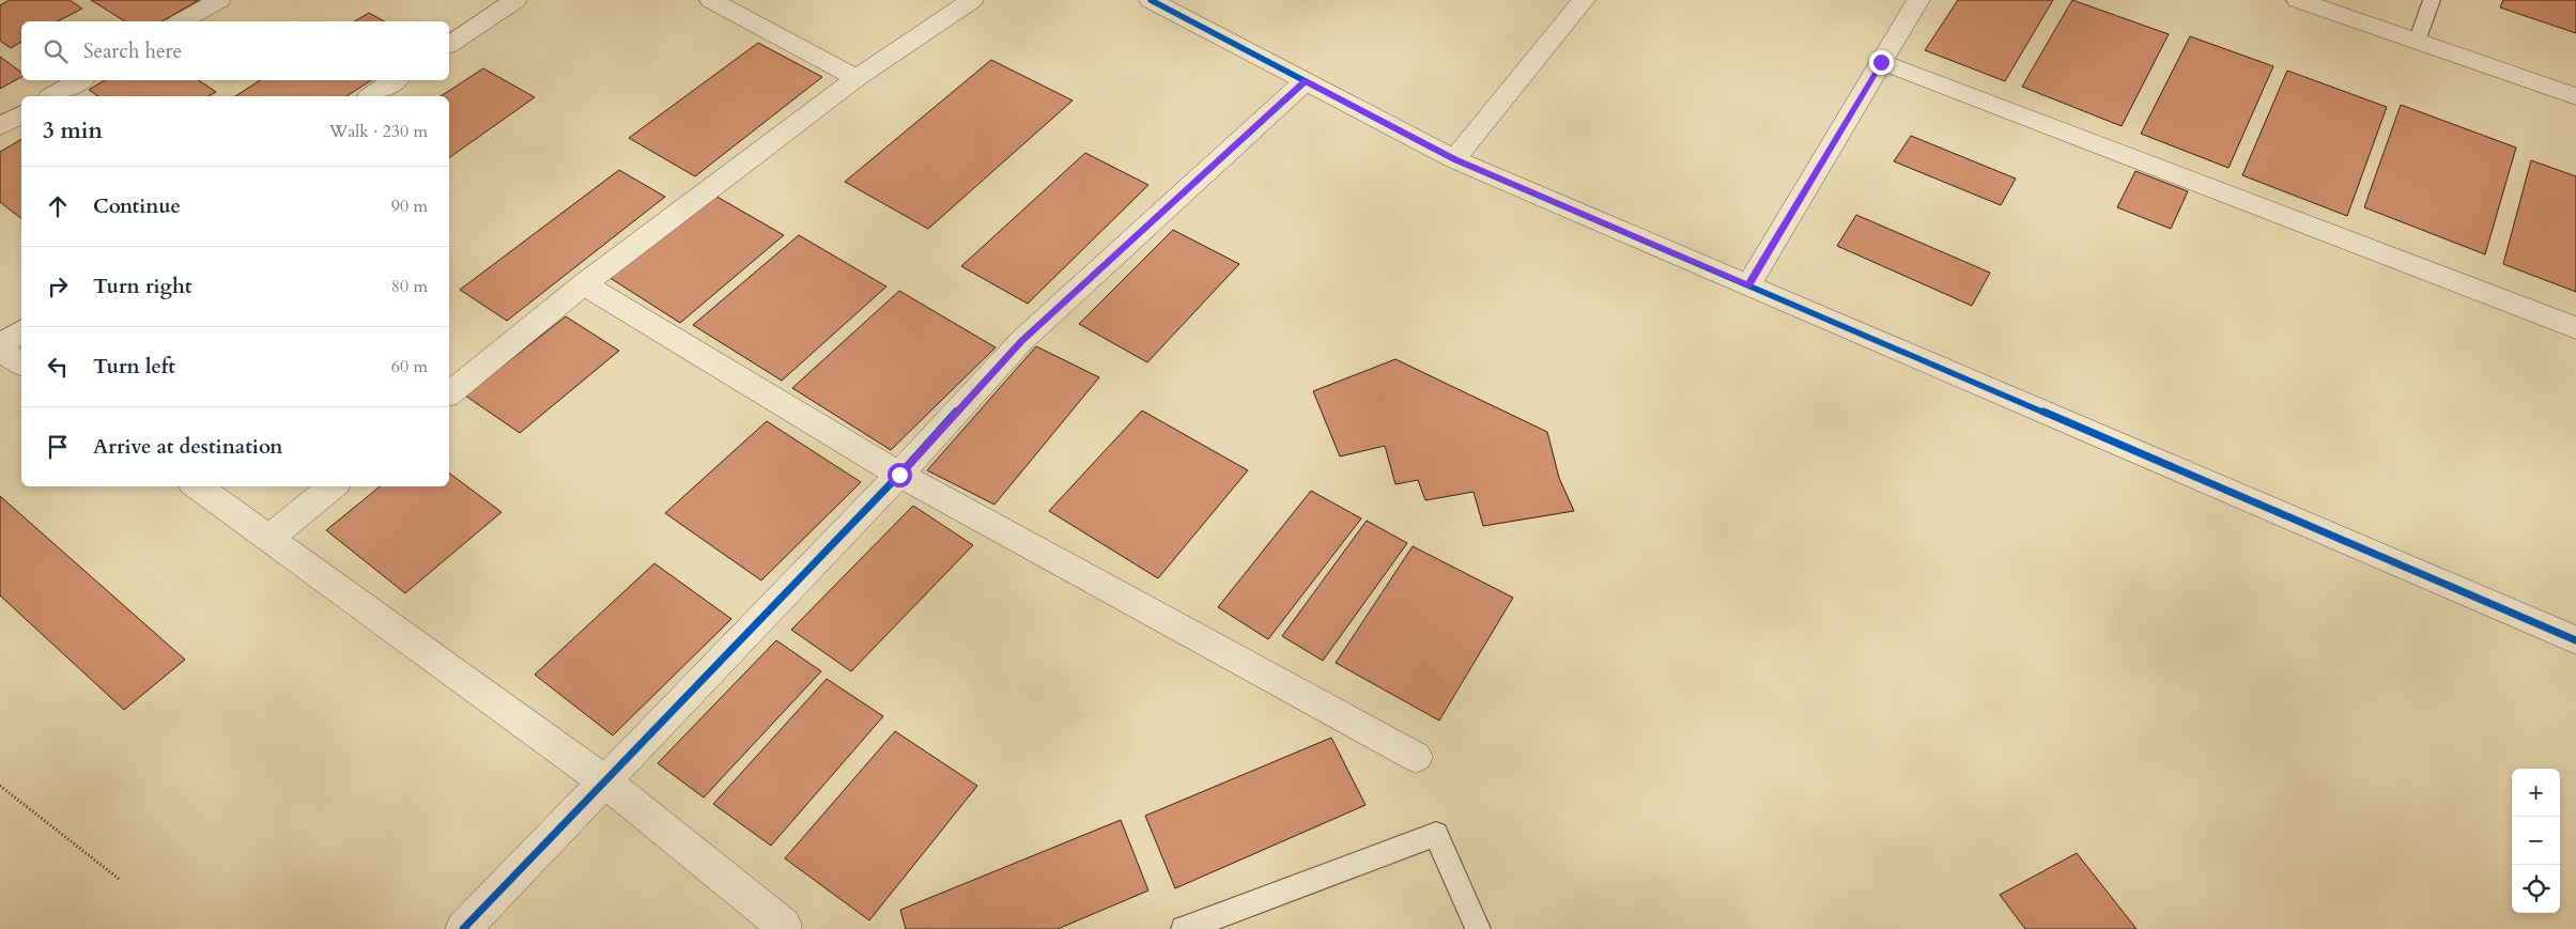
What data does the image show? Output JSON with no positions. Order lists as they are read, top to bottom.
{
  "page": {
    "search": "Search here",
    "heading": ["3 min", "Walk · 230 m"],
    "list": [
      ["Continue", "90 m"],
      ["Turn right", "80 m"],
      ["Turn left", "60 m"],
      "Arrive at destination"
    ],
    "map_buttons": ["+", "−"]
  }
}
